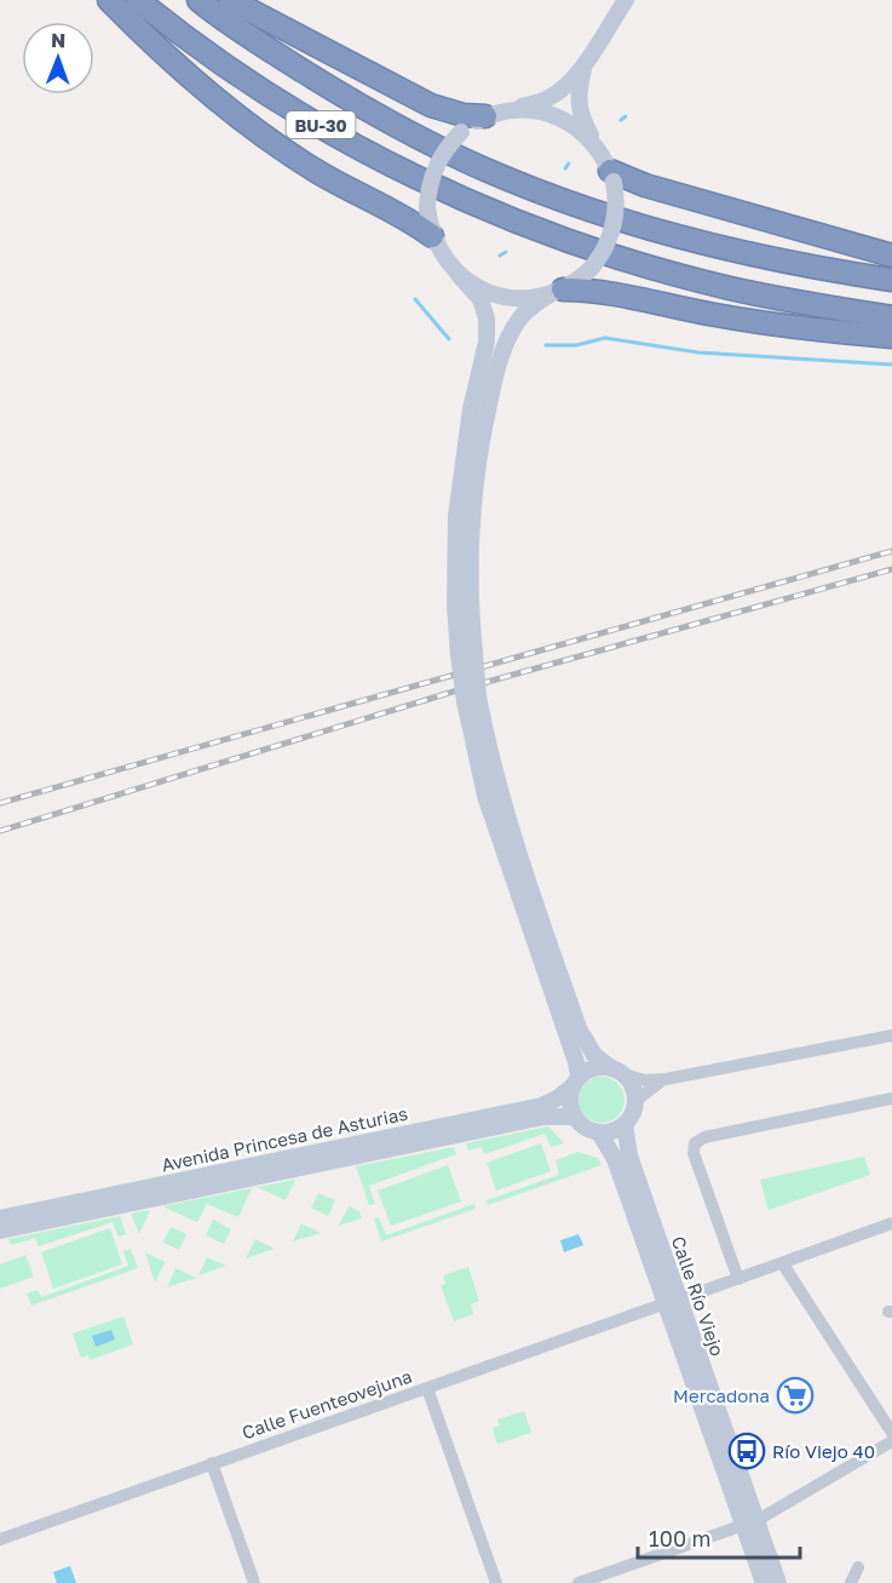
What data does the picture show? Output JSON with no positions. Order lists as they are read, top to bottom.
{
  "streets": {
    "highway": ["BU-30"],
    "main road": ["Avenida Princesa de Asturias", "Calle Río Viejo"],
    "street": ["Calle Fuenteovejuna"]
  },
  "crossings": [
    ["Avenida Princesa de Asturias", "Calle Río Viejo"],
    ["Calle Río Viejo", "Calle Fuenteovejuna"]
  ],
  "places": {
    "supermarket": ["Mercadona"],
    "bus stop": ["Río Viejo 40"]
  },
  "scale_bar": "100 m",
  "north": "top"
}
